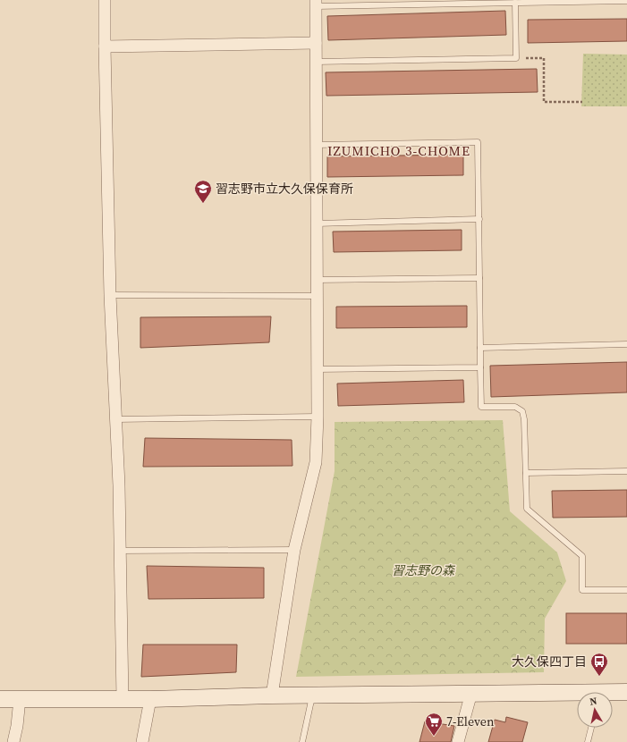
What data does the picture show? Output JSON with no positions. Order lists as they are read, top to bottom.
{
  "districts": ["IZUMICHO 3-CHOME"],
  "parks": ["習志野の森"],
  "places": {
    "school or university": ["習志野市立大久保保育所"],
    "bus stop": ["大久保四丁目"],
    "supermarket": ["7-Eleven"]
  },
  "north": "top"
}
